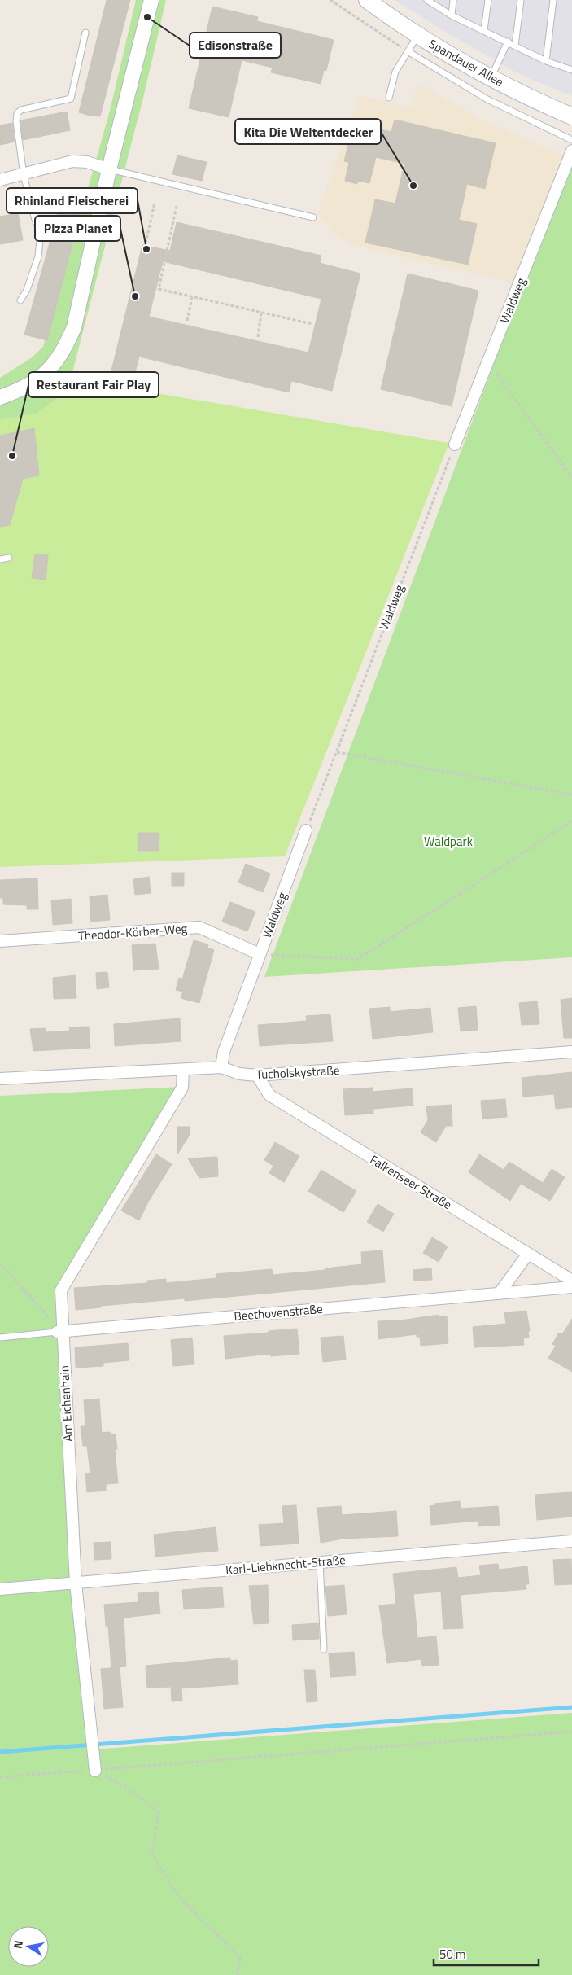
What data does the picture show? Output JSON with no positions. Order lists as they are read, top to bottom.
{
  "streets": {
    "main road": ["Spandauer Allee"],
    "street": [
      "Waldweg",
      "Theodor-Körber-Weg",
      "Tucholskystraße",
      "Falkenseer Straße",
      "Beethovenstraße",
      "Am Eichenhain",
      "Karl-Liebknecht-Straße"
    ]
  },
  "crossings": [
    ["Waldweg", "Theodor-Körber-Weg"],
    ["Waldweg", "Tucholskystraße"],
    ["Tucholskystraße", "Falkenseer Straße"],
    ["Tucholskystraße", "Am Eichenhain"],
    ["Beethovenstraße", "Am Eichenhain"],
    ["Am Eichenhain", "Karl-Liebknecht-Straße"]
  ],
  "parks": ["Waldpark"],
  "places": [
    "Edisonstraße",
    "Kita Die Weltentdecker",
    "Rhinland Fleischerei",
    "Pizza Planet",
    "Restaurant Fair Play"
  ],
  "scale_bar": "50 m",
  "north": "left"
}
